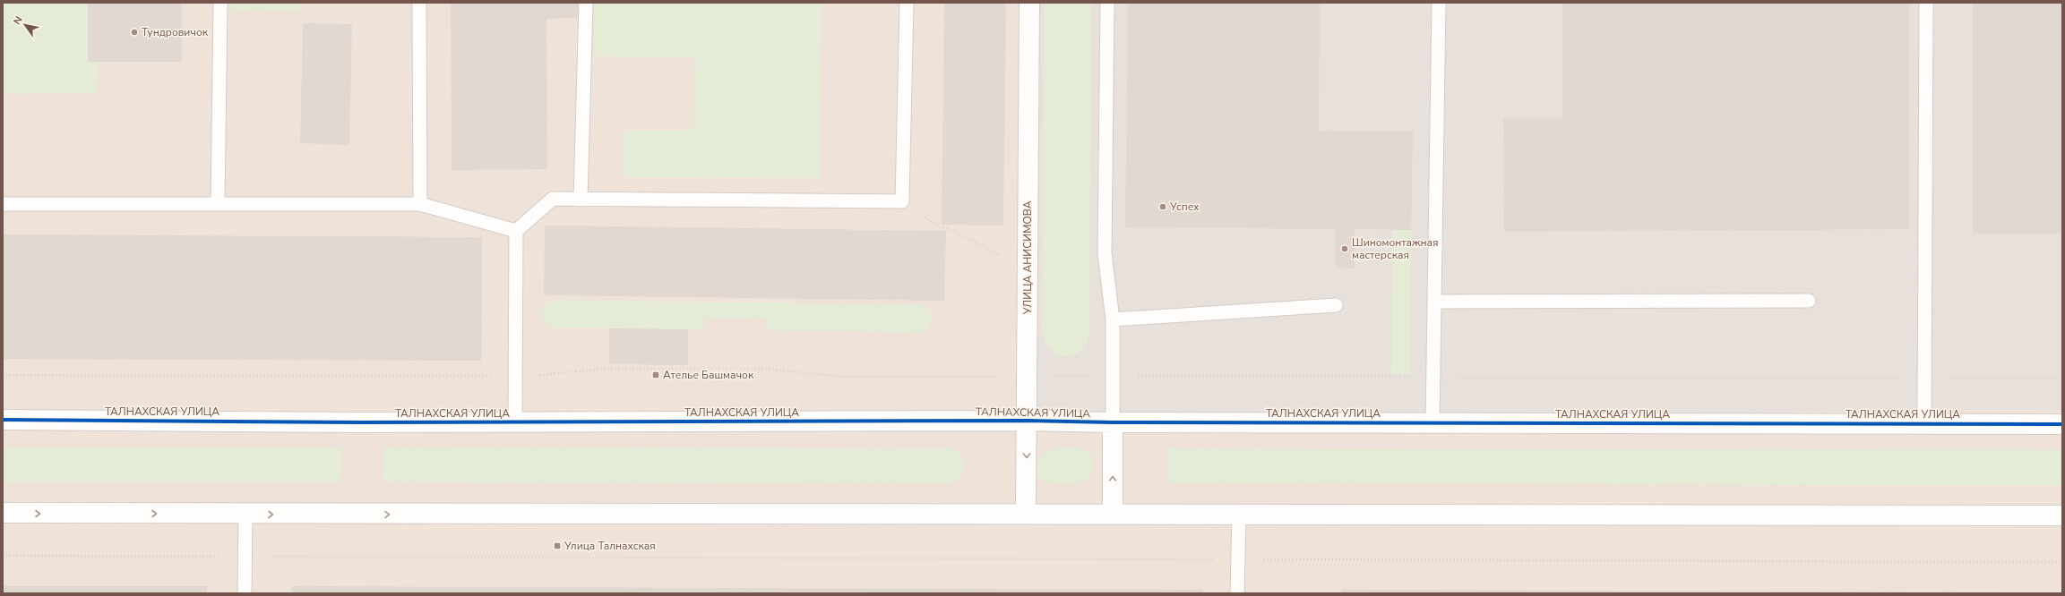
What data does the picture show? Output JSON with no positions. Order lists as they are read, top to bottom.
{
  "streets": {
    "street": ["УЛИЦА АНИСИМОВА", "ТАЛНАХСКАЯ УЛИЦА"]
  },
  "crossings": [
    ["УЛИЦА АНИСИМОВА", "ТАЛНАХСКАЯ УЛИЦА"]
  ],
  "places": {
    "other": ["Тундровичок", "Успех", "Шиномонтажная мастерская"],
    "transit": ["Ателье Башмачок", "Улица Талнахская"]
  },
  "north": "top left"
}
